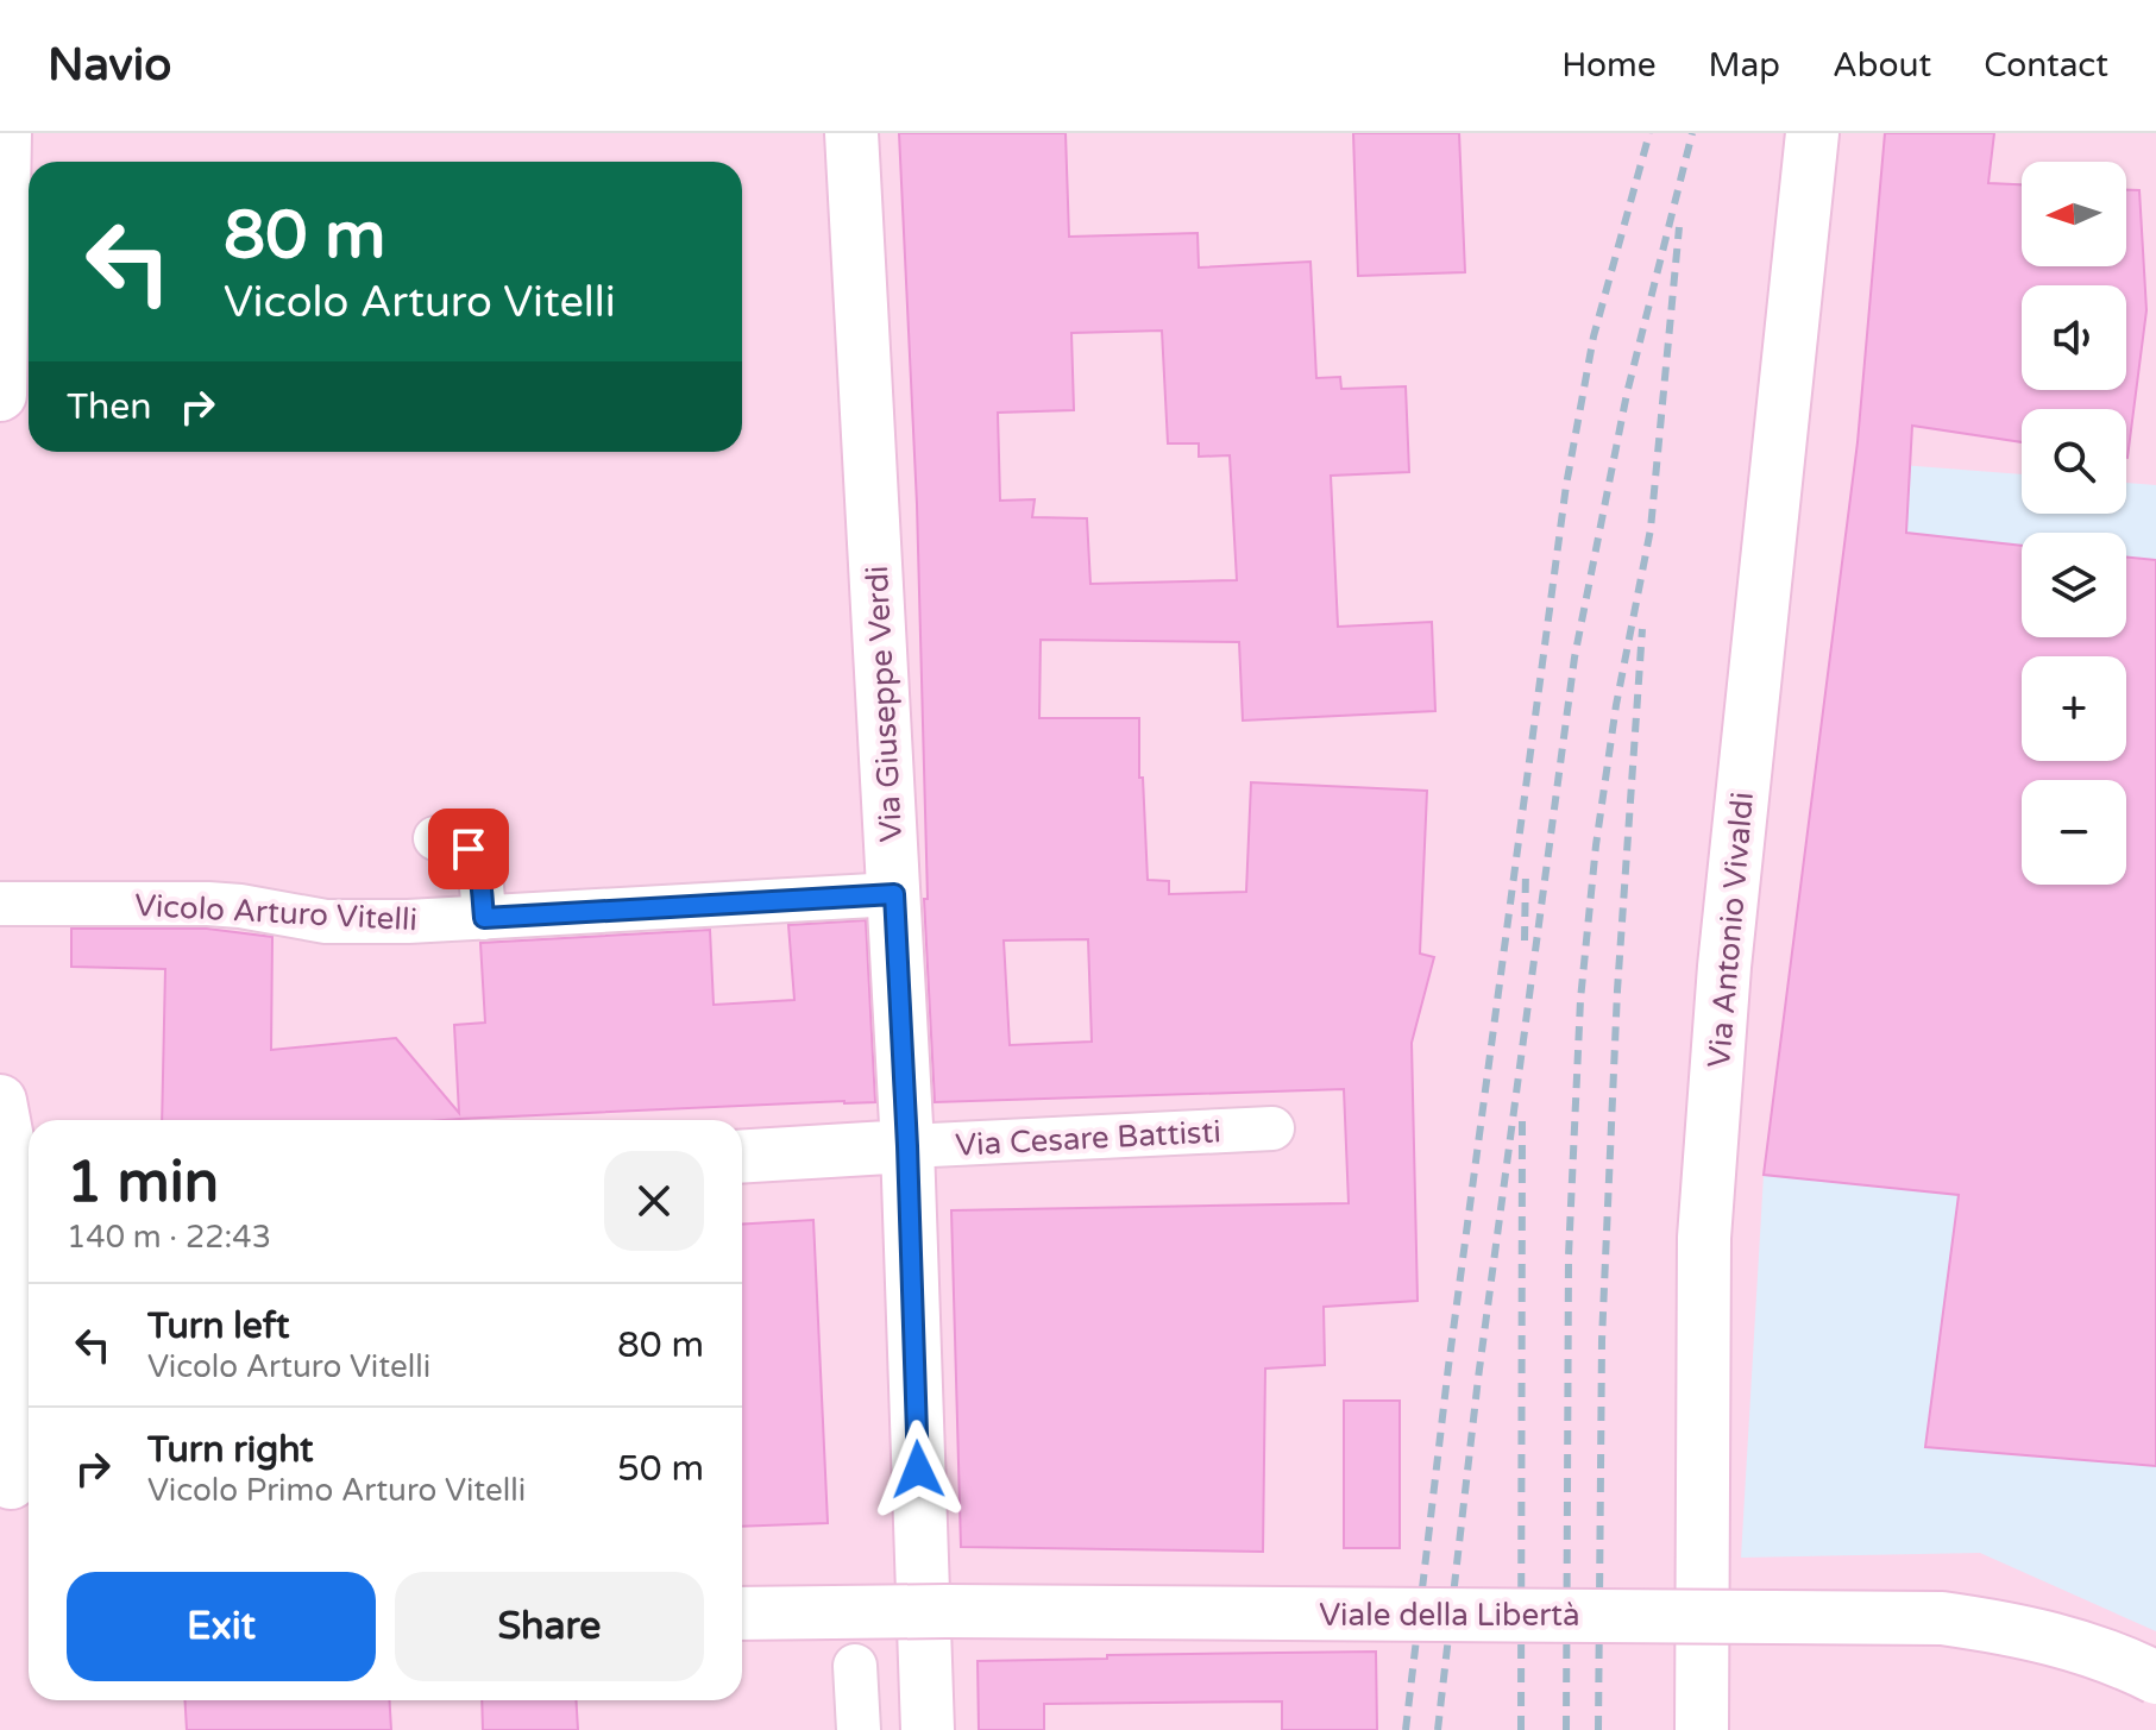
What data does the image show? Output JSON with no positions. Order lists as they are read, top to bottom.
{
  "streets": {
    "street": [
      "Via Giuseppe Verdi",
      "Vicolo Arturo Vitelli",
      "Via Antonio Vivaldi",
      "Via Cesare Battisti",
      "Viale della Libertà"
    ]
  },
  "crossings": [
    ["Via Giuseppe Verdi", "Vicolo Arturo Vitelli"],
    ["Via Giuseppe Verdi", "Via Cesare Battisti"]
  ],
  "north": "left",
  "page": {
    "header": "Navio",
    "nav": [
      "Home",
      "Map",
      "About",
      "Contact"
    ],
    "map_buttons": ["+", "−"],
    "turn": ["80 m", "Vicolo Arturo Vitelli"],
    "then": "Then",
    "heading": ["1 min", "140 m · 22:43"],
    "list": [
      {
        "name": "Turn left",
        "note": "Vicolo Arturo Vitelli",
        "value": "80 m"
      },
      {
        "name": "Turn right",
        "note": "Vicolo Primo Arturo Vitelli",
        "value": "50 m"
      }
    ],
    "buttons": ["Exit", "Share"]
  }
}
